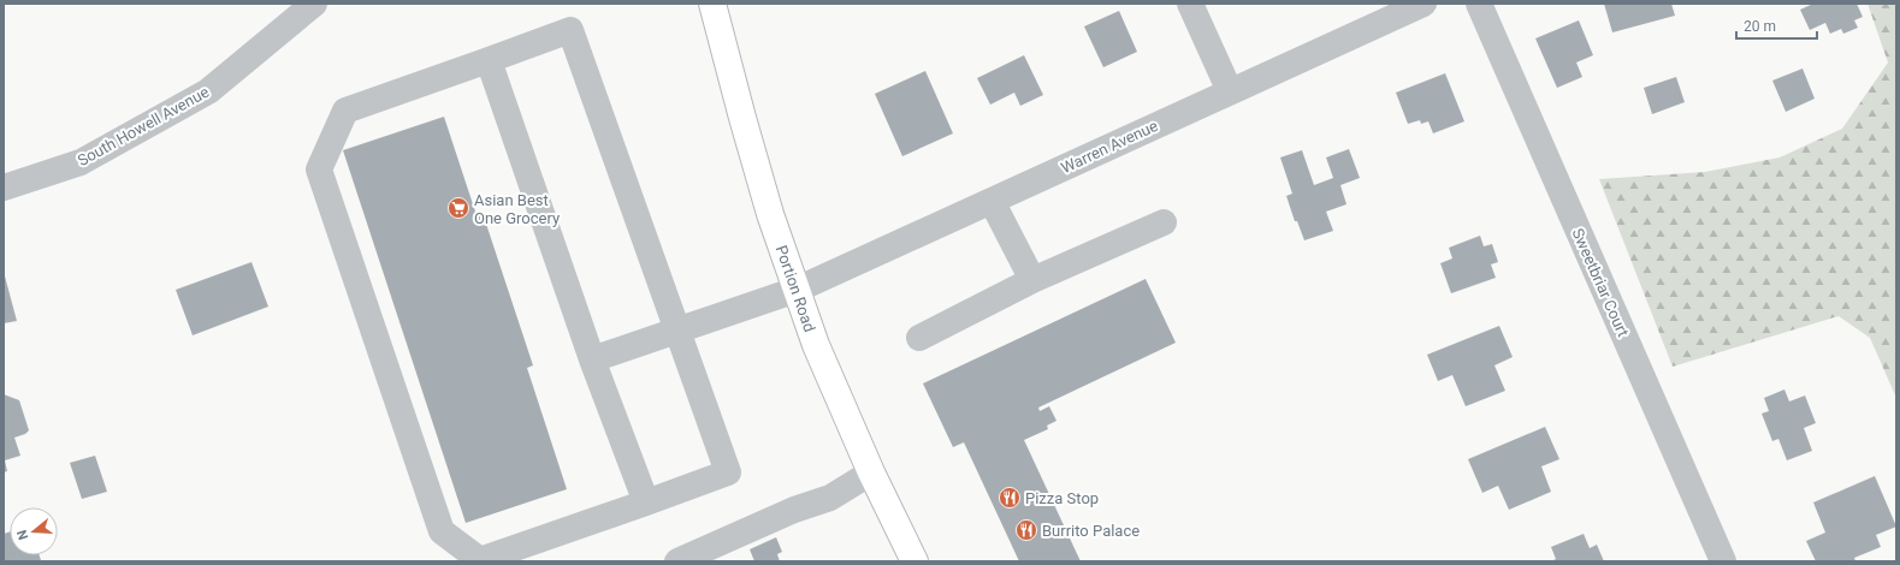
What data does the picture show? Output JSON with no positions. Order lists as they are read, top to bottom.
{
  "streets": {
    "main road": ["Portion Road"],
    "street": ["South Howell Avenue", "Warren Avenue", "Sweetbriar Court"]
  },
  "crossings": [
    ["Warren Avenue", "Portion Road"]
  ],
  "places": {
    "supermarket": ["Asian Best One Grocery"],
    "restaurant": ["Pizza Stop", "Burrito Palace"]
  },
  "scale_bar": "20 m",
  "north": "left"
}
